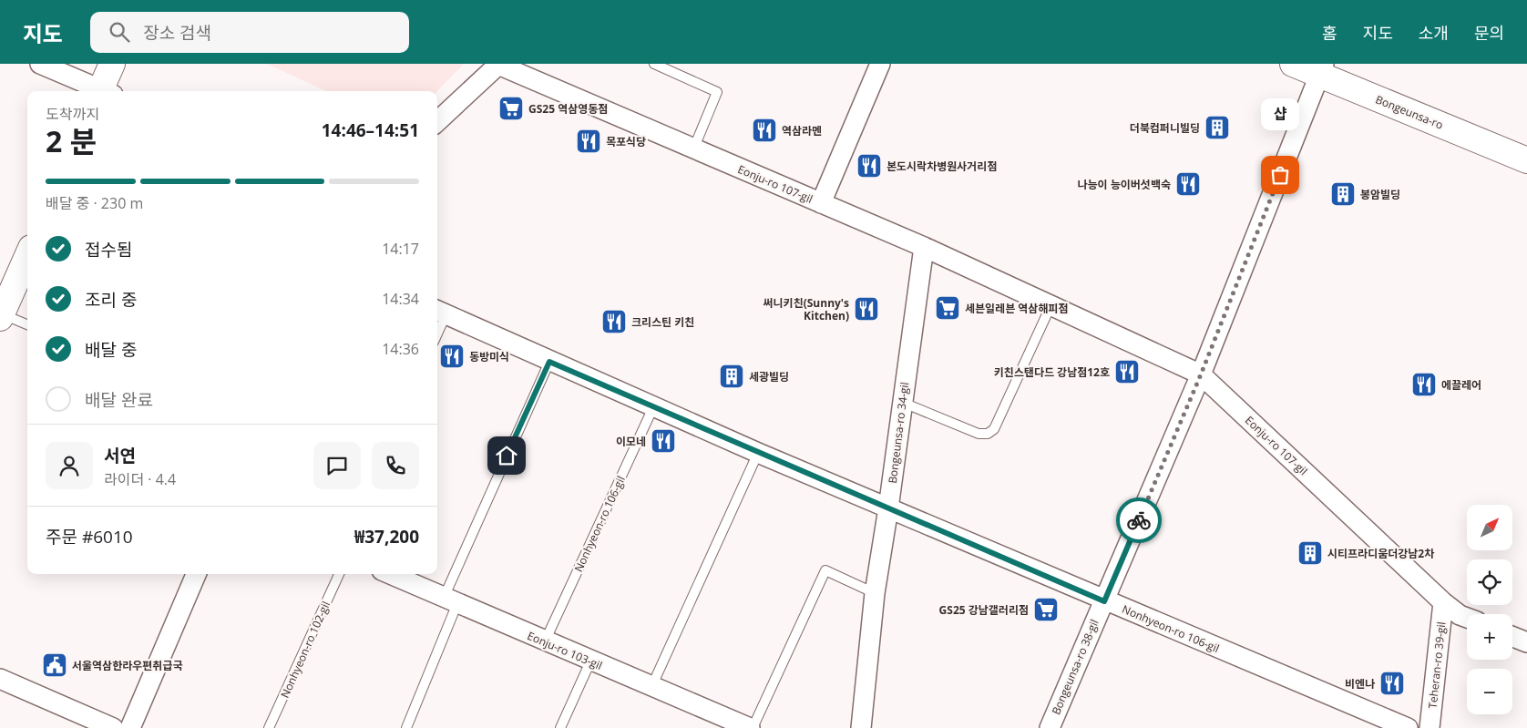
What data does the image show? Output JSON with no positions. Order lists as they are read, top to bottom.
{
  "streets": {
    "main road": ["Bongeunsa-ro"],
    "street": [
      "Eonju-ro 107-gil",
      "Bongeunsa-ro 34-gil",
      "Nonhyeon-ro 106-gil",
      "Eonju-ro 103-gil",
      "Teheran-ro 39-gil",
      "Bongeunsa-ro 38-gil"
    ],
    "lane": ["Nonhyeon-ro 102-gil"]
  },
  "crossings": [
    ["Bongeunsa-ro", "Bongeunsa-ro 38-gil"],
    ["Eonju-ro 107-gil", "Bongeunsa-ro 34-gil"],
    ["Eonju-ro 107-gil", "Teheran-ro 39-gil"],
    ["Eonju-ro 107-gil", "Bongeunsa-ro 38-gil"],
    ["Bongeunsa-ro 34-gil", "Nonhyeon-ro 106-gil"],
    ["Nonhyeon-ro 106-gil", "Eonju-ro 103-gil"],
    ["Nonhyeon-ro 106-gil", "Bongeunsa-ro 38-gil"]
  ],
  "places": {
    "supermarket": ["GS25 역삼영동점", "세븐일레븐 역삼해피점", "GS25 강남갤러리점"],
    "building": [
      "더북컴퍼니빌딩",
      "봉암빌딩",
      "세광빌딩",
      "시티프라디움더강남2차"
    ],
    "restaurant": [
      "역삼라멘",
      "목포식당",
      "본도시락차병원사거리점",
      "나능이 능이버섯백숙",
      "써니키친(Sunny's Kitchen)",
      "크리스틴 키친",
      "동방미식",
      "키친스탠다드 강남점12호",
      "에끌레어",
      "이모네",
      "비엔나"
    ],
    "other": ["샵"],
    "public building": ["서울역삼한라우편취급국"]
  },
  "north": "top right",
  "page": {
    "header": "지도",
    "search": "장소 검색",
    "nav": [
      "홈",
      "지도",
      "소개",
      "문의"
    ],
    "heading": ["2 분", "도착까지", "14:46–14:51"],
    "panel": [
      "서연",
      "라이더 · 4.4",
      "주문 #6010",
      "₩37,200"
    ],
    "bubble": "샵",
    "bar": "배달 중 · 230 m",
    "list": [
      ["접수됨", "14:17"],
      ["조리 중", "14:34"],
      ["배달 중", "14:36"],
      "배달 완료"
    ],
    "map_buttons": ["+", "−"]
  }
}
